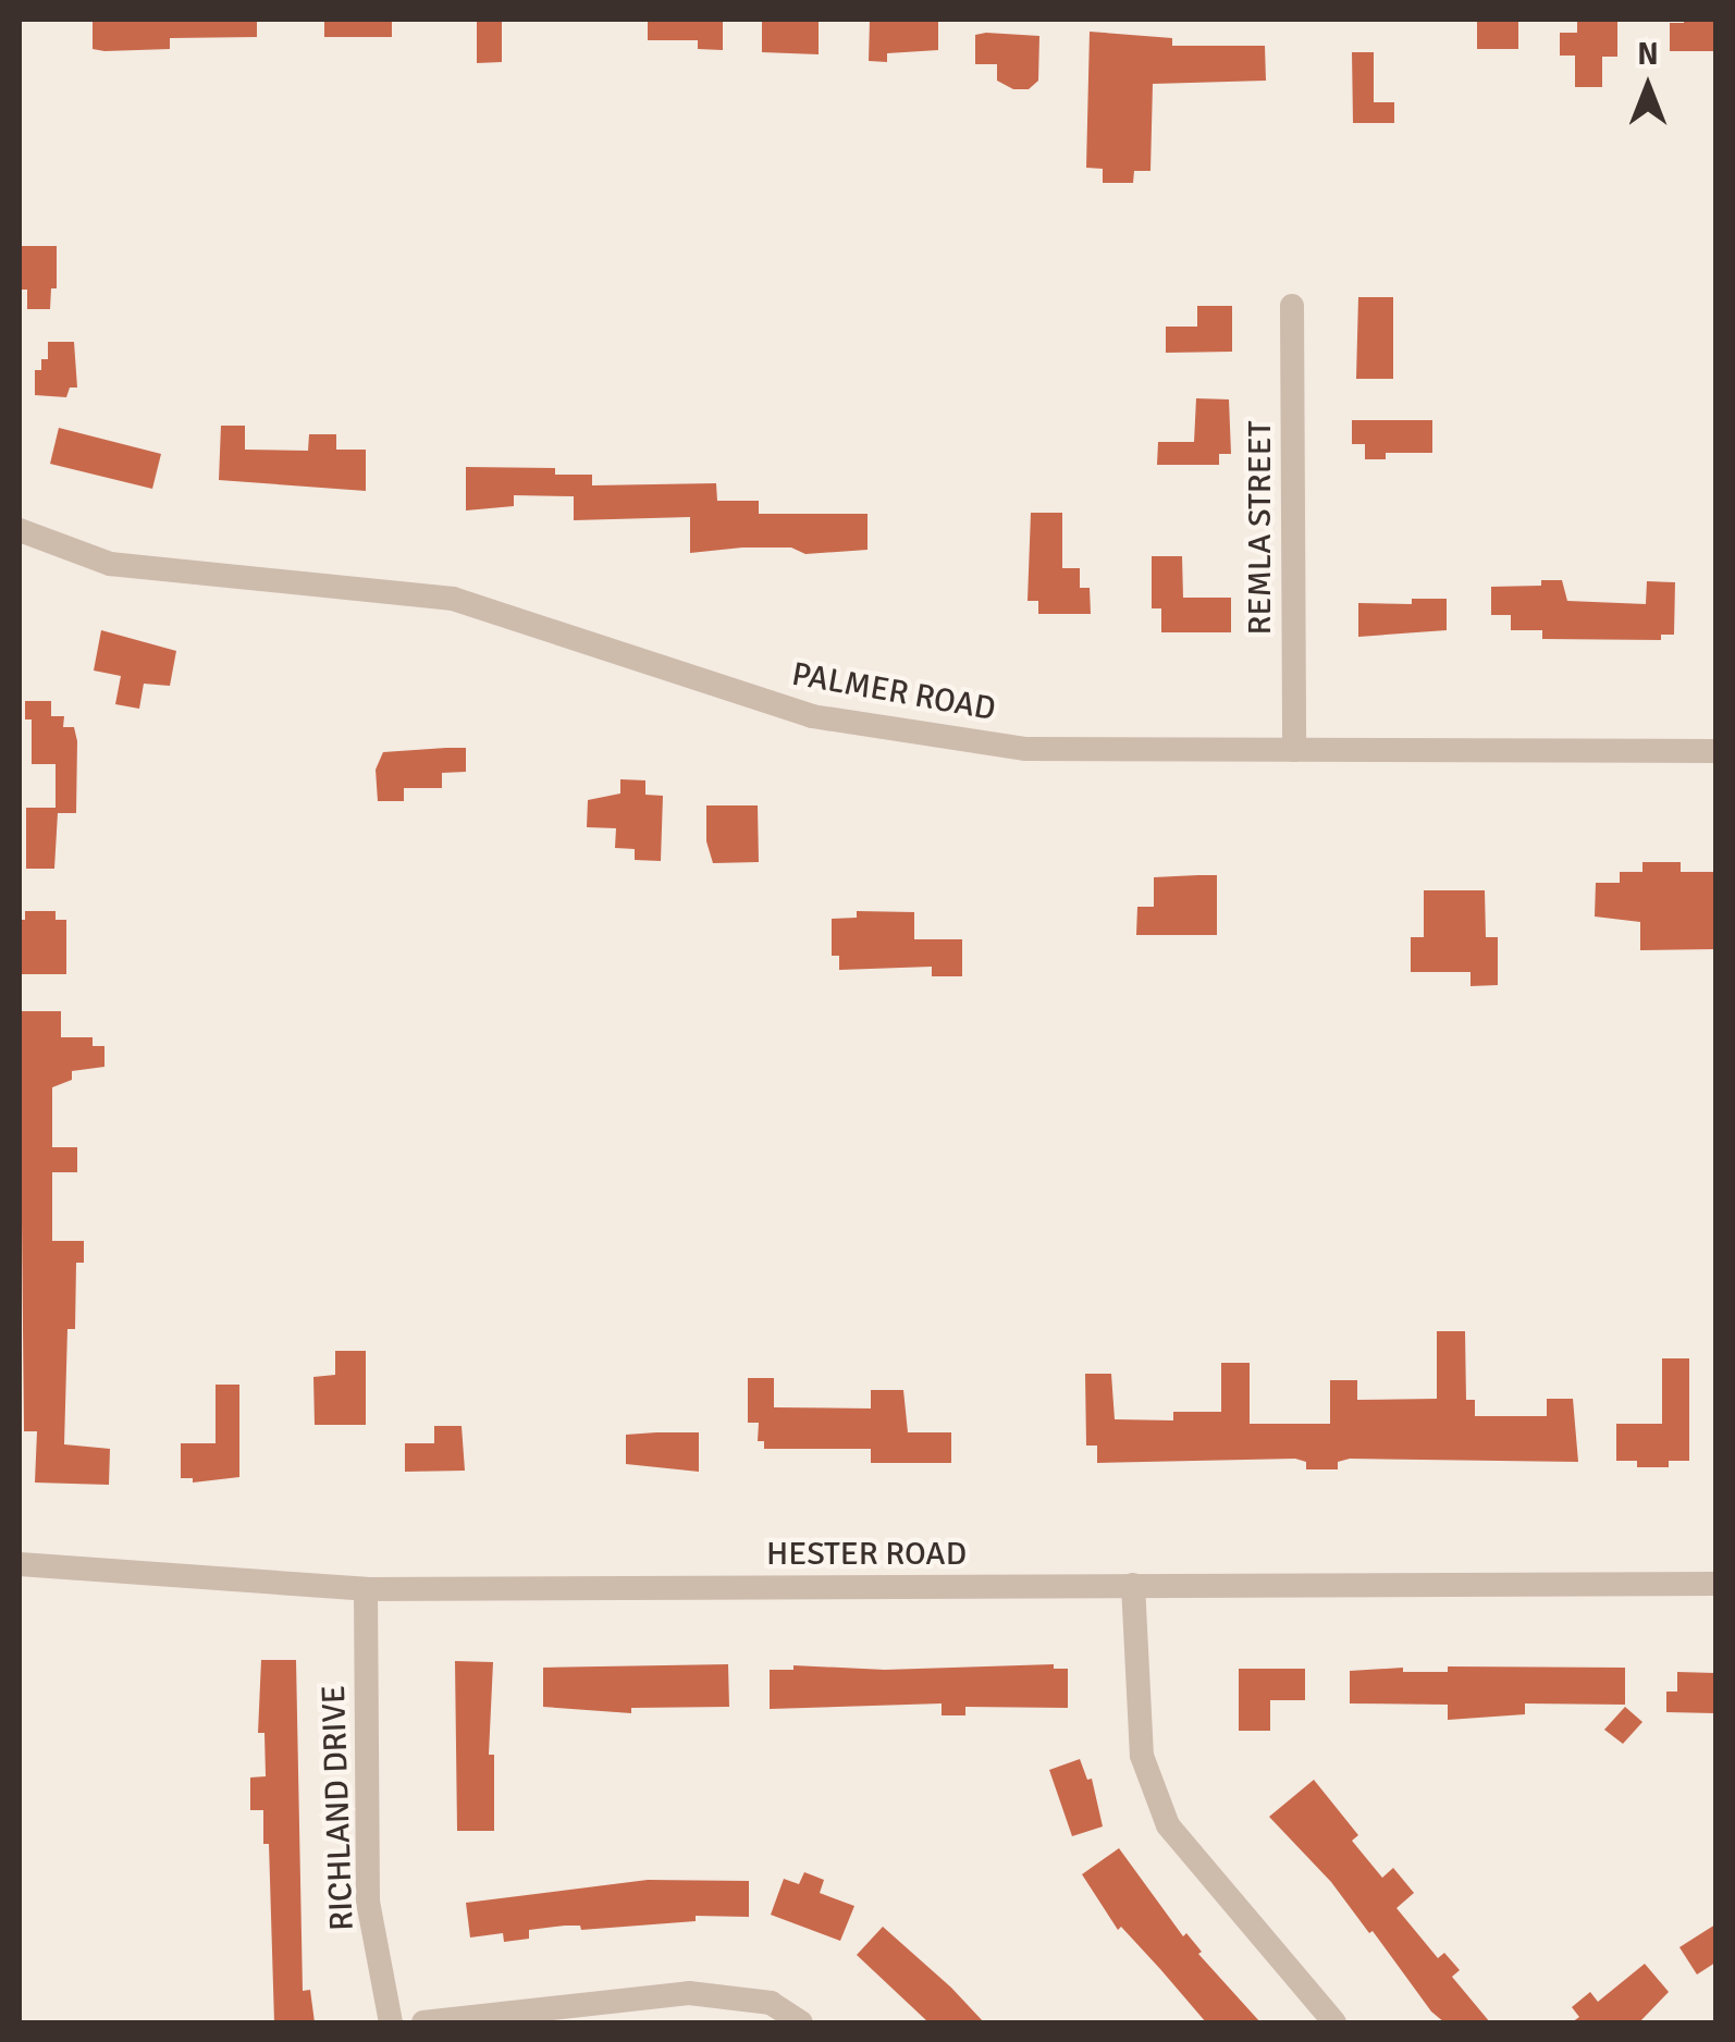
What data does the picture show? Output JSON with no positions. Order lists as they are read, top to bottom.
{
  "streets": {
    "street": [
      "REMLA STREET",
      "PALMER ROAD",
      "HESTER ROAD",
      "RICHLAND DRIVE"
    ]
  },
  "crossings": [
    ["REMLA STREET", "PALMER ROAD"],
    ["HESTER ROAD", "RICHLAND DRIVE"]
  ],
  "north": "top"
}
